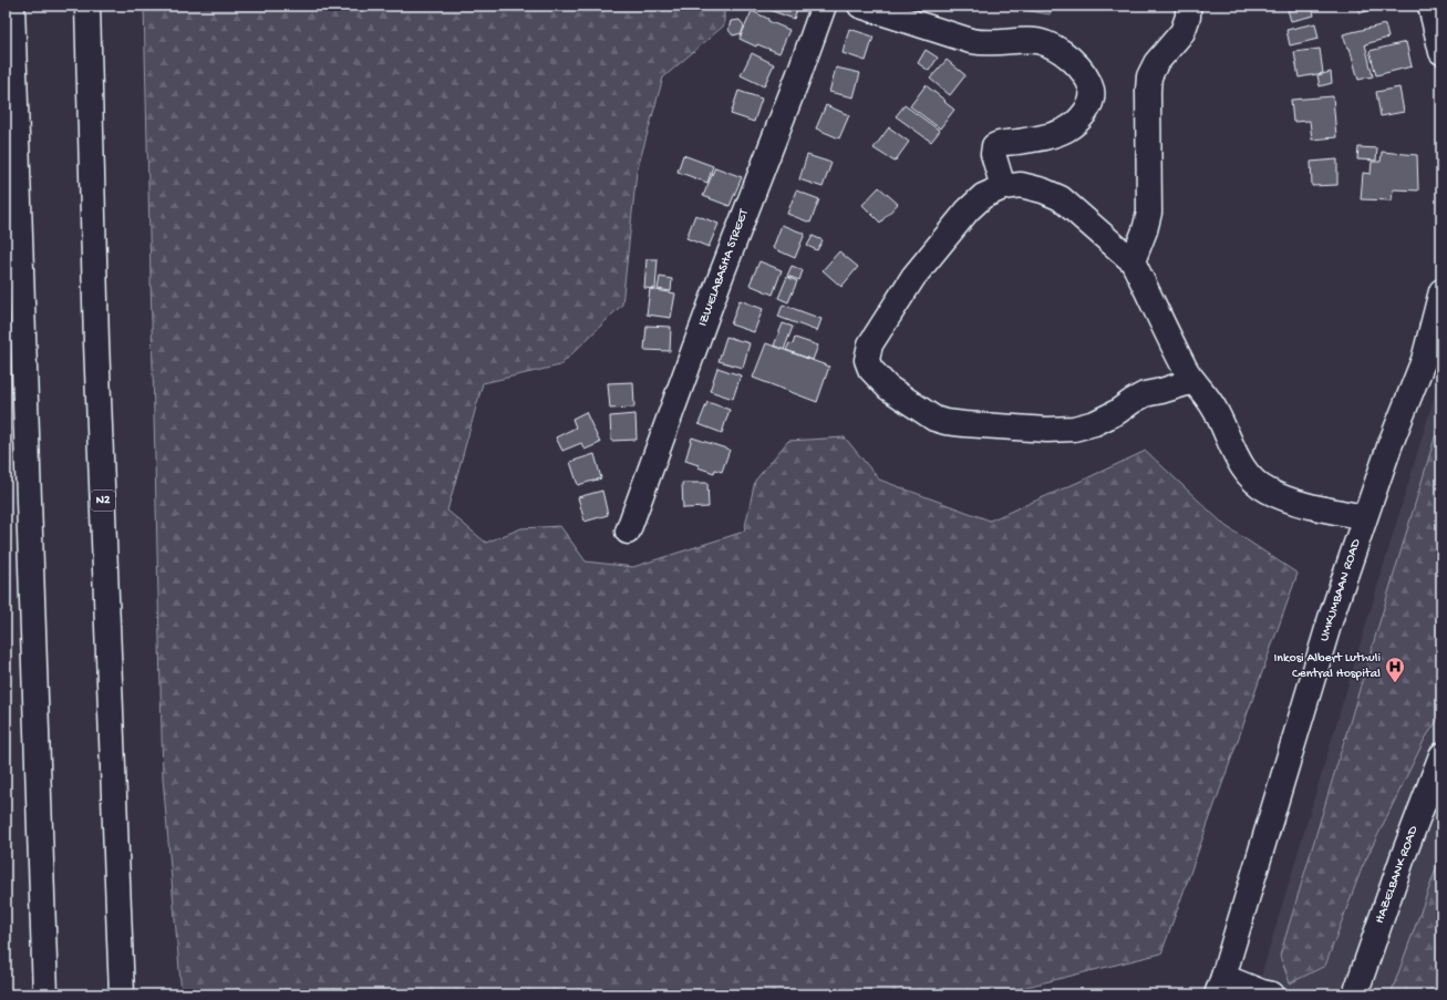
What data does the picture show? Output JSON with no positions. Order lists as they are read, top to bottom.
{
  "streets": {
    "main road": [
      "IZWELABASHA STREET",
      "N2",
      "UMKUMBAAN ROAD",
      "HAZELBANK ROAD"
    ]
  },
  "places": {
    "hospital": ["Inkosi Albert Luthuli Central Hospital"]
  }
}
